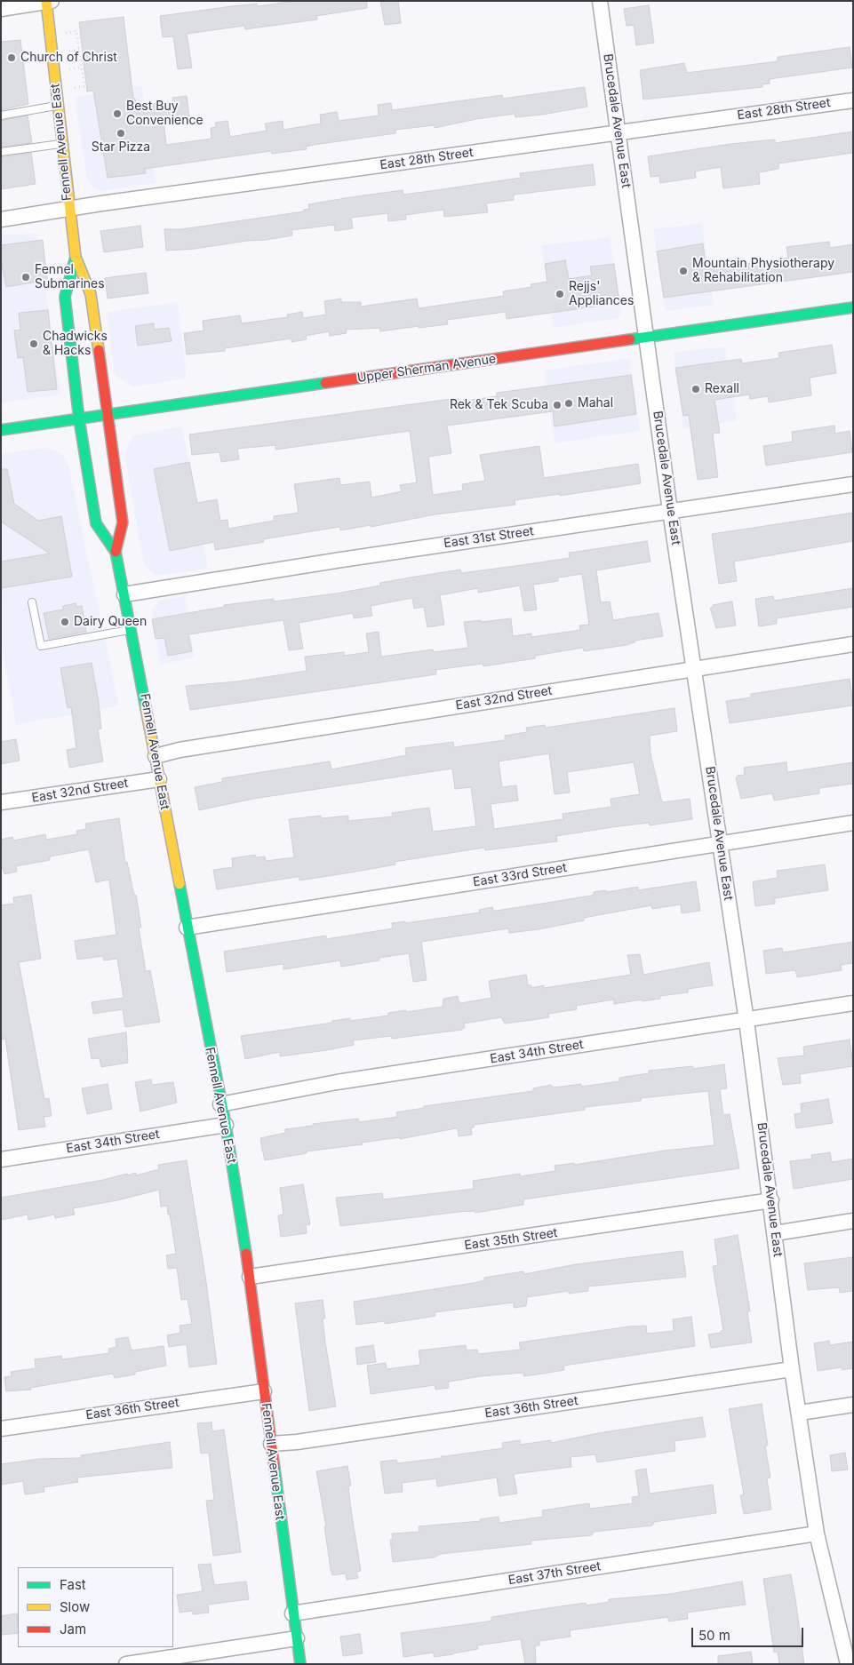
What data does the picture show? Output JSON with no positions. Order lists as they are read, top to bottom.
{
  "streets": {
    "main road": ["Fennell Avenue East", "Upper Sherman Avenue"],
    "street": [
      "East 28th Street",
      "Brucedale Avenue East",
      "East 31st Street",
      "East 32nd Street",
      "East 33rd Street",
      "East 34th Street",
      "East 35th Street",
      "East 36th Street",
      "East 37th Street"
    ]
  },
  "crossings": [
    ["East 28th Street", "Brucedale Avenue East"],
    ["East 28th Street", "Fennell Avenue East"],
    ["Brucedale Avenue East", "Upper Sherman Avenue"],
    ["Brucedale Avenue East", "East 31st Street"],
    ["Brucedale Avenue East", "East 32nd Street"],
    ["Brucedale Avenue East", "East 33rd Street"],
    ["Brucedale Avenue East", "East 34th Street"],
    ["Brucedale Avenue East", "East 35th Street"],
    ["Brucedale Avenue East", "East 36th Street"],
    ["Brucedale Avenue East", "East 37th Street"],
    ["Fennell Avenue East", "Upper Sherman Avenue"],
    ["Fennell Avenue East", "East 31st Street"],
    ["Fennell Avenue East", "East 32nd Street"],
    ["Fennell Avenue East", "East 33rd Street"],
    ["Fennell Avenue East", "East 34th Street"],
    ["Fennell Avenue East", "East 35th Street"],
    ["Fennell Avenue East", "East 36th Street"],
    ["Fennell Avenue East", "East 37th Street"]
  ],
  "places": [
    "Church of Christ",
    "Best Buy Convenience",
    "Star Pizza",
    "Mountain Physiotherapy & Rehabilitation",
    "Fennel Submarines",
    "Rejjs' Appliances",
    "Chadwicks & Hacks",
    "Rexall",
    "Mahal",
    "Rek & Tek Scuba",
    "Dairy Queen"
  ],
  "legend": ["Fast", "Slow", "Jam"],
  "scale_bar": "50 m"
}
